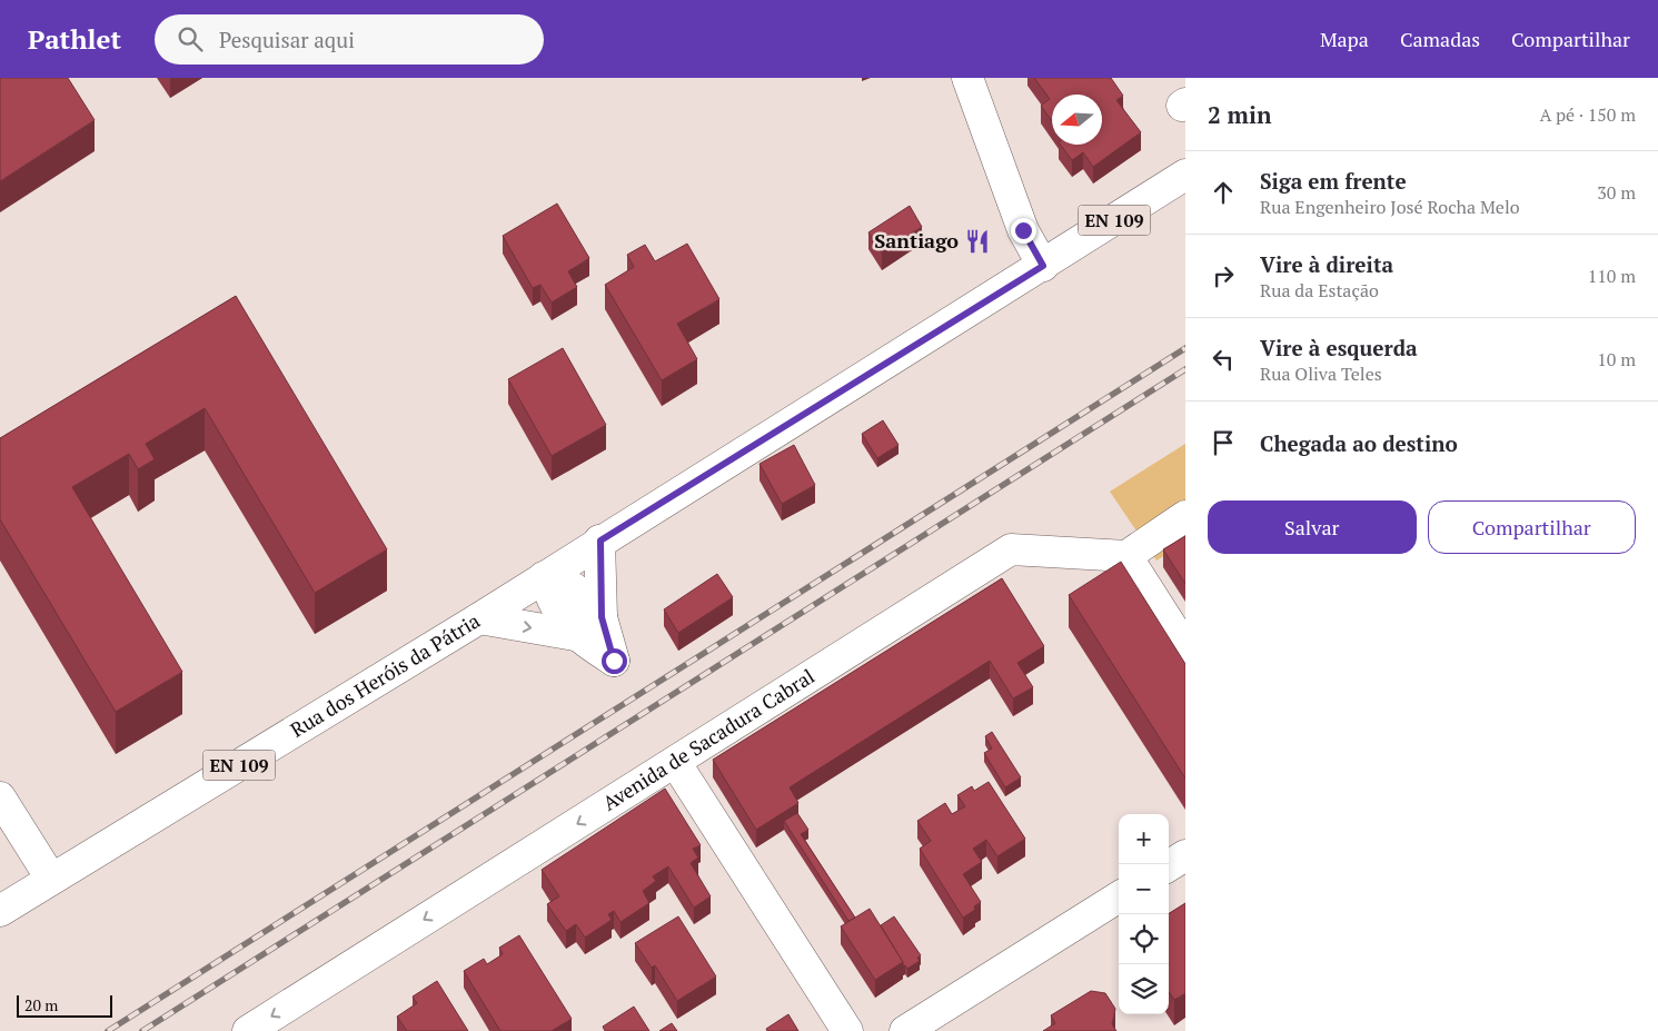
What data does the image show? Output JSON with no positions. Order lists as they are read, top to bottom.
{
  "streets": {
    "street": ["EN 109", "Rua dos Heróis da Pátria", "Avenida de Sacadura Cabral"]
  },
  "crossings": [
    ["EN 109", "Rua dos Heróis da Pátria"]
  ],
  "one_way": ["Avenida de Sacadura Cabral"],
  "places": {
    "restaurant": ["Santiago"]
  },
  "scale_bar": "20 m",
  "north": "left",
  "page": {
    "header": "Pathlet",
    "search": "Pesquisar aqui",
    "nav": ["Mapa", "Camadas", "Compartilhar"],
    "heading": ["2 min", "A pé · 150 m"],
    "list": [
      ["Siga em frente", "Rua Engenheiro José Rocha Melo", "30 m"],
      ["Vire à direita", "Rua da Estação", "110 m"],
      ["Vire à esquerda", "Rua Oliva Teles", "10 m"],
      "Chegada ao destino"
    ],
    "buttons": ["Salvar", "Compartilhar"],
    "map_buttons": ["+", "−"],
    "scale": "20 m"
  }
}
